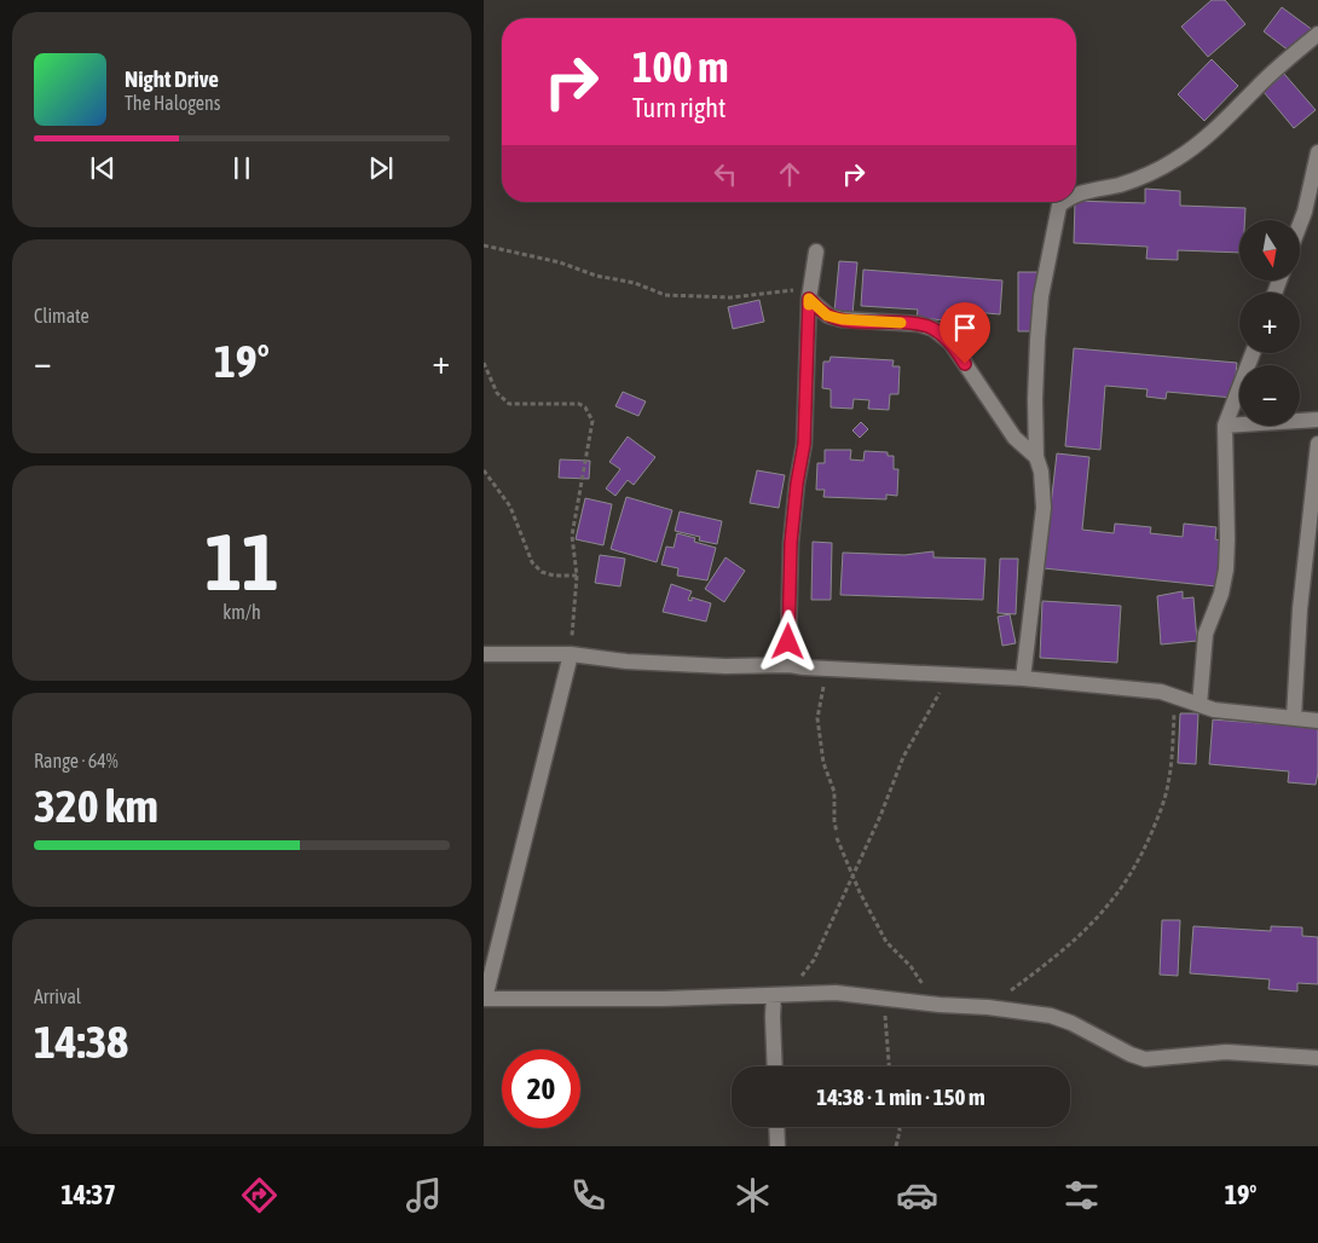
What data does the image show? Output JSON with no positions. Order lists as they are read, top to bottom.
{
  "north": "bottom",
  "page": {
    "turn": ["100 m", "Turn right"],
    "song": ["Night Drive", "The Halogens"],
    "map_buttons": ["+", "−"],
    "tile": [
      "Climate",
      ["11", "km/h"],
      ["Range · 64%", "320 km"],
      ["Arrival", "14:38"]
    ],
    "heat": ["−", "19°", "+"],
    "limit": "20",
    "trip": "14:38 · 1 min · 150 m",
    "tabs": ["14:37", "19°"]
  }
}
